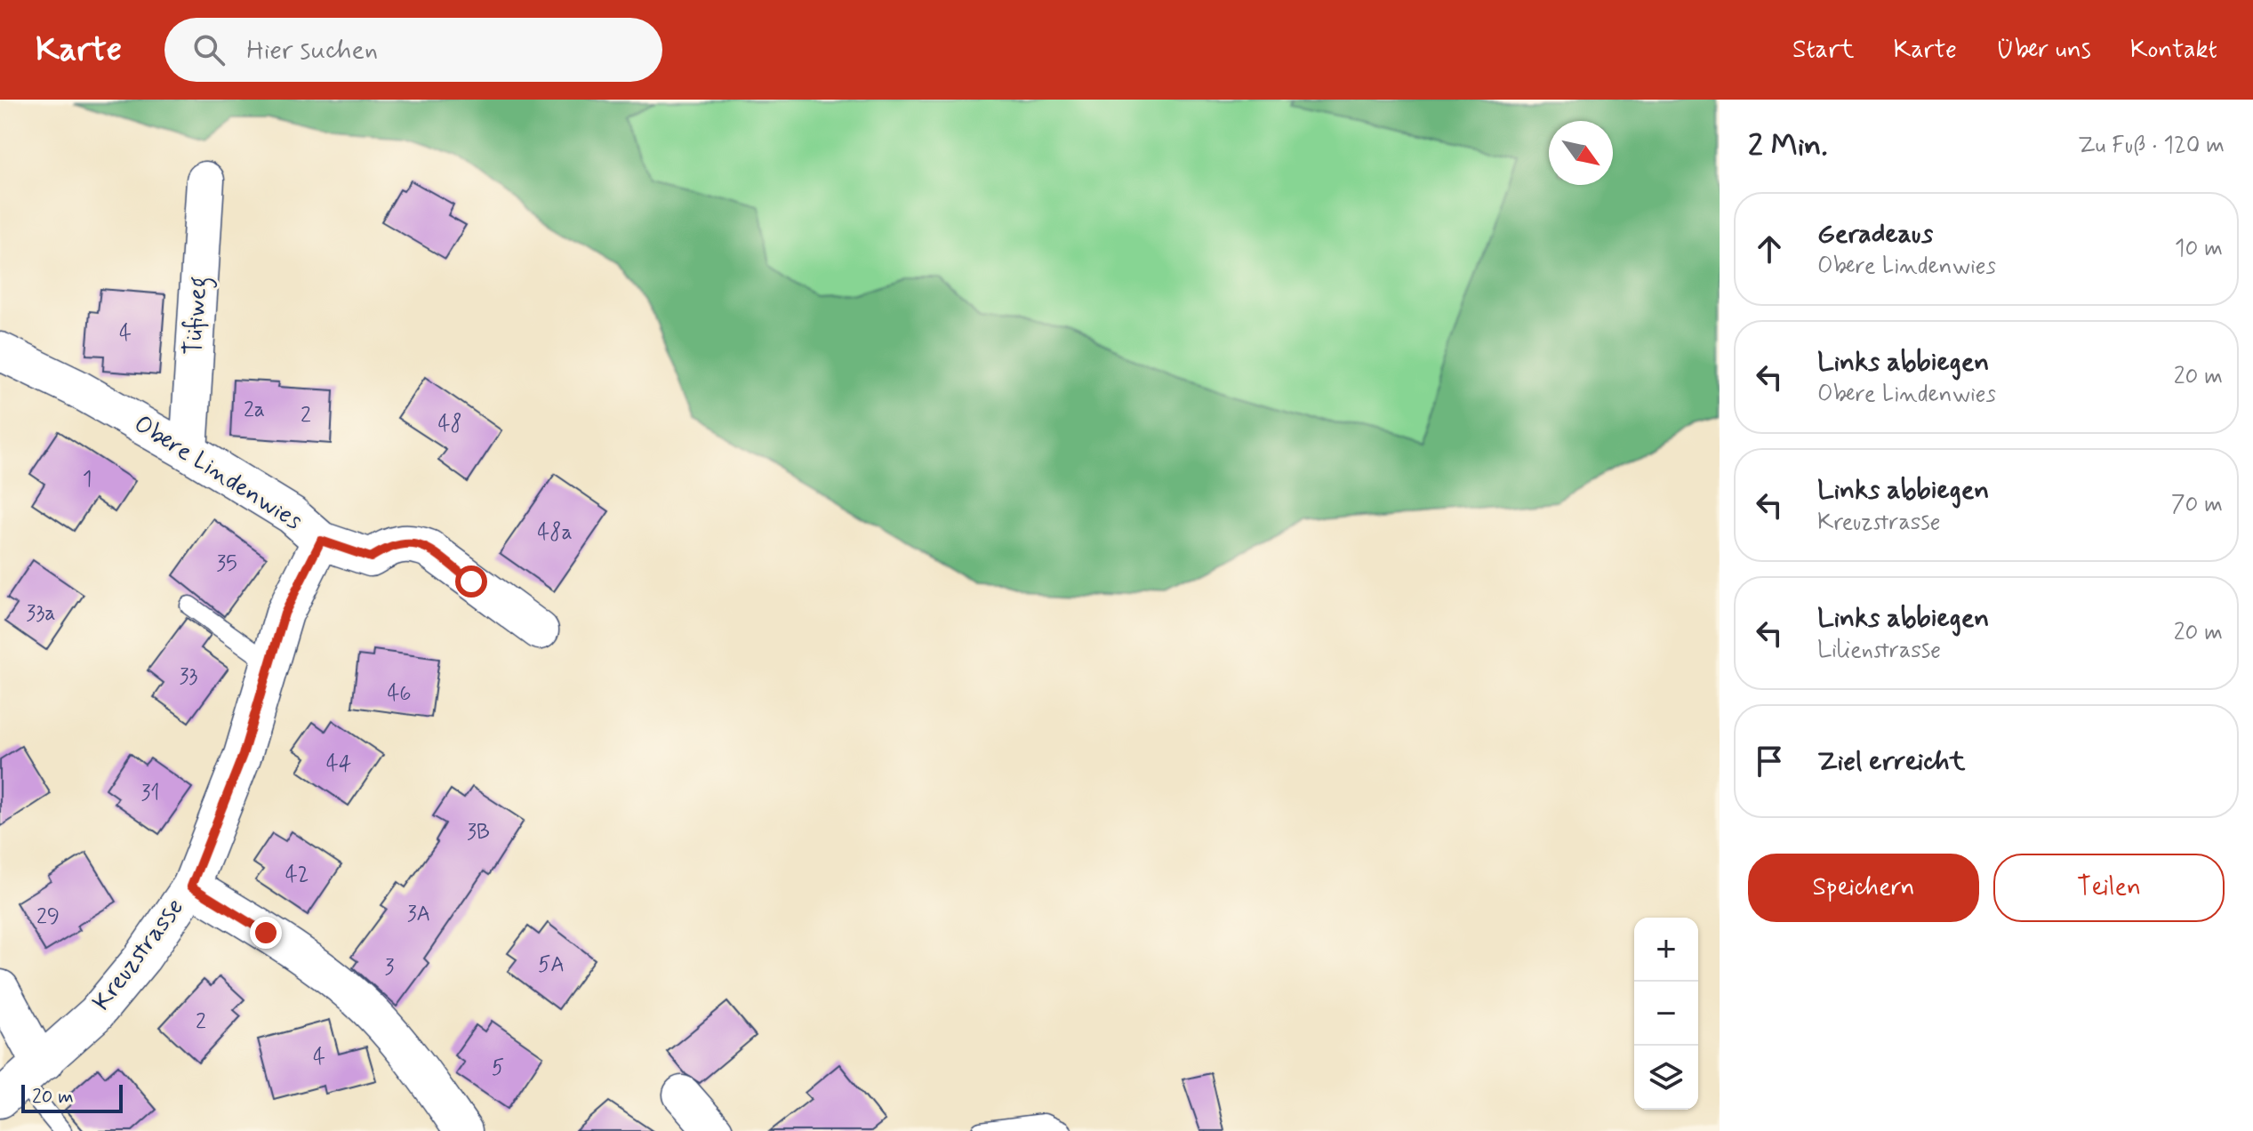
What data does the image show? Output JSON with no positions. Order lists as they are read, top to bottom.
{
  "streets": {
    "street": ["Tüfiweg", "Obere Lindenwies", "Kreuzstrasse"]
  },
  "crossings": [
    ["Tüfiweg", "Obere Lindenwies"],
    ["Obere Lindenwies", "Kreuzstrasse"]
  ],
  "house_numbers": [
    "4",
    "2a",
    "2",
    "48",
    "1",
    "48a",
    "35",
    "33a",
    "33",
    "46",
    "44",
    "31",
    "3B",
    "42",
    "3A",
    "29",
    "5A",
    "3",
    "2",
    "4",
    "5"
  ],
  "scale_bar": "20 m",
  "north": "bottom right",
  "page": {
    "header": "Karte",
    "search": "Hier suchen",
    "nav": [
      "Start",
      "Karte",
      "Über uns",
      "Kontakt"
    ],
    "heading": ["2 Min.", "Zu Fuß · 120 m"],
    "list": [
      ["Geradeaus", "Obere Lindenwies", "10 m"],
      ["Links abbiegen", "Obere Lindenwies", "20 m"],
      ["Links abbiegen", "Kreuzstrasse", "70 m"],
      ["Links abbiegen", "Lilienstrasse", "20 m"],
      "Ziel erreicht"
    ],
    "buttons": ["Speichern", "Teilen"],
    "map_buttons": ["+", "−"],
    "scale": "20 m"
  }
}
